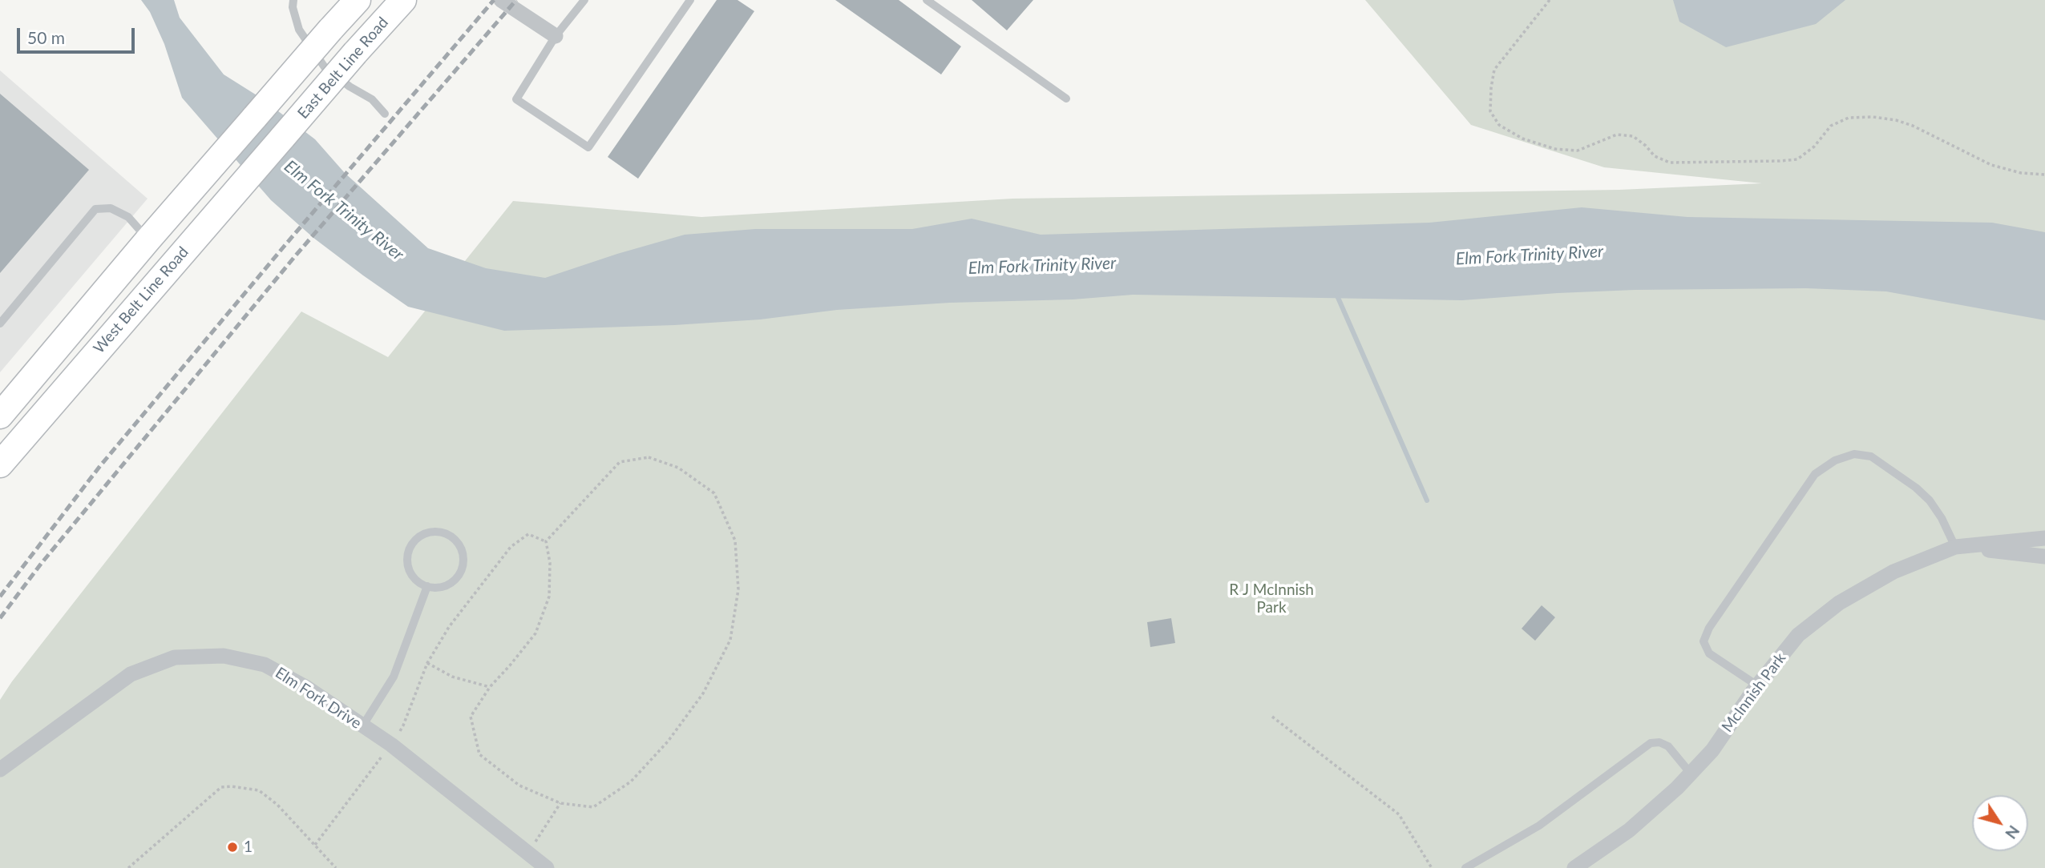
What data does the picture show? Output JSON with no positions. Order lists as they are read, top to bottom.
{
  "streets": {
    "main road": ["East Belt Line Road", "West Belt Line Road"],
    "street": ["McInnish Park", "Elm Fork Drive"]
  },
  "crossings": [
    ["East Belt Line Road", "West Belt Line Road"]
  ],
  "water": ["Elm Fork Trinity River"],
  "parks": ["R J McInnish Park"],
  "places": ["1"],
  "scale_bar": "50 m",
  "north": "bottom right"
}
